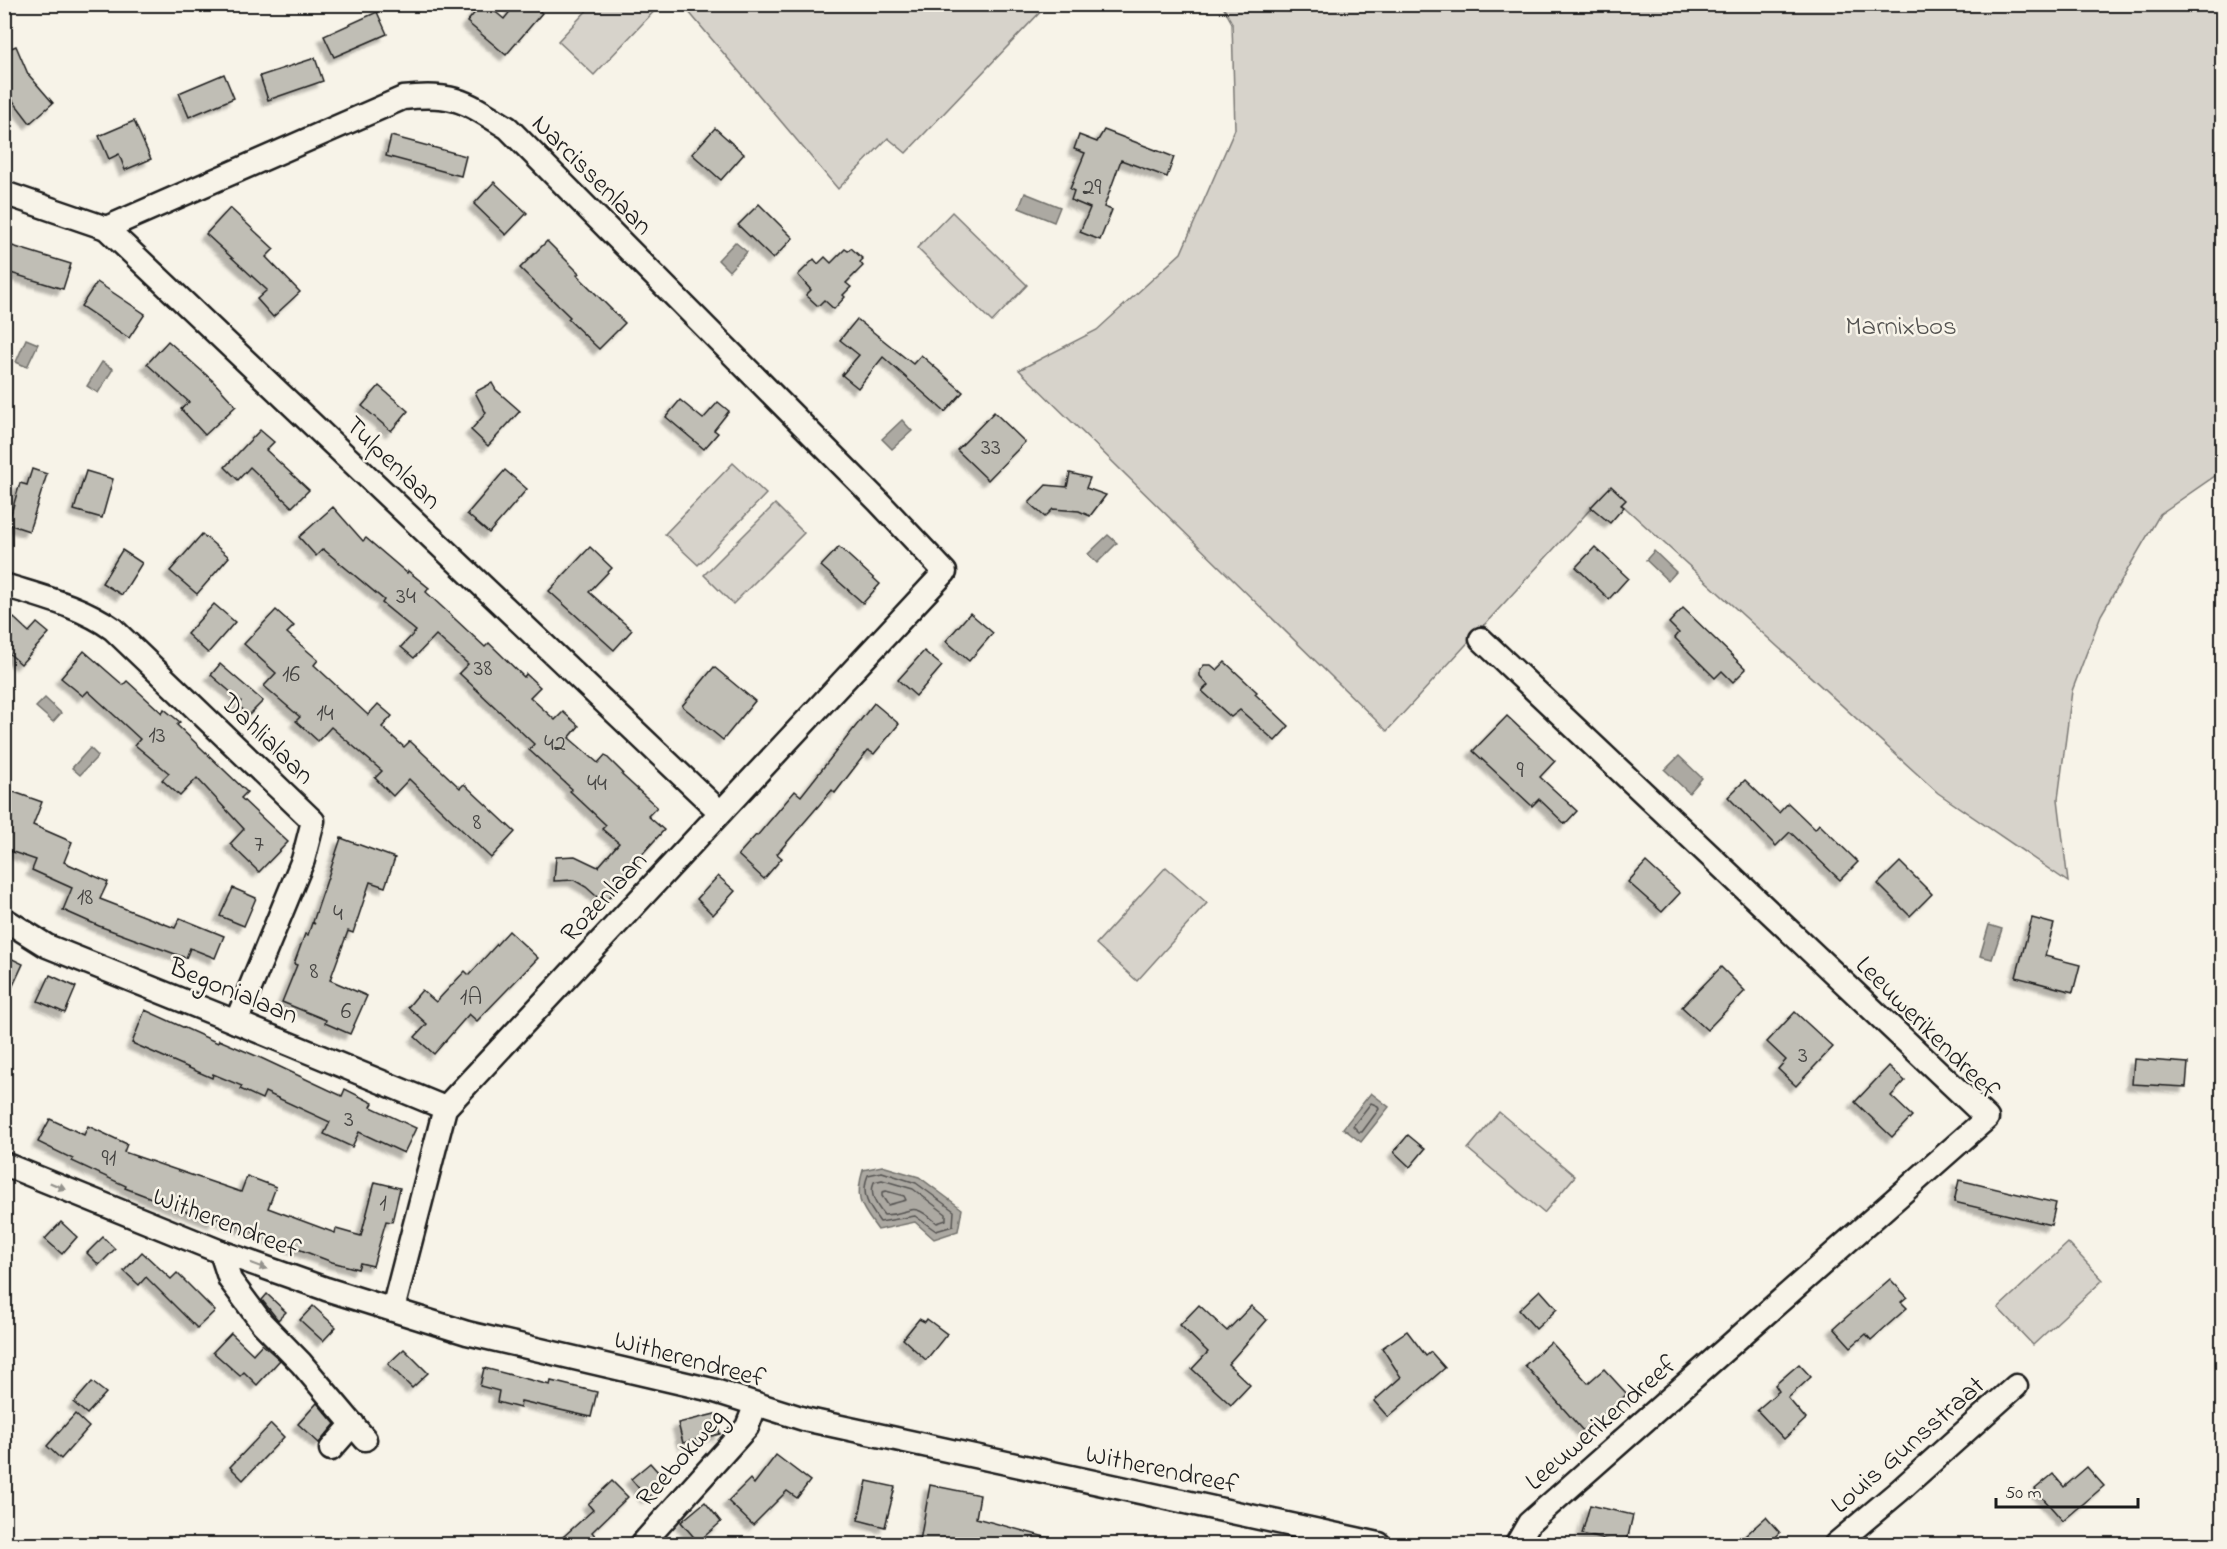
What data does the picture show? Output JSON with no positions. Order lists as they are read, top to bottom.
{
  "streets": {
    "street": [
      "Narcissenlaan",
      "Tulpenlaan",
      "Dahlialaan",
      "Rozenlaan",
      "Begonialaan",
      "Leeuwerikendreef",
      "Witherendreef",
      "Louis Gunsstraat",
      "Reebokweg"
    ]
  },
  "crossings": [
    ["Narcissenlaan", "Tulpenlaan"],
    ["Narcissenlaan", "Rozenlaan"],
    ["Tulpenlaan", "Rozenlaan"],
    ["Dahlialaan", "Begonialaan"],
    ["Rozenlaan", "Begonialaan"],
    ["Rozenlaan", "Witherendreef"],
    ["Witherendreef", "Reebokweg"]
  ],
  "parks": ["Marnixbos"],
  "house_numbers": [
    "29",
    "33",
    "34",
    "38",
    "16",
    "14",
    "13",
    "42",
    "9",
    "44",
    "8",
    "7",
    "18",
    "4",
    "8",
    "1A",
    "6",
    "3",
    "3",
    "91",
    "1"
  ],
  "scale_bar": "50 m"
}
